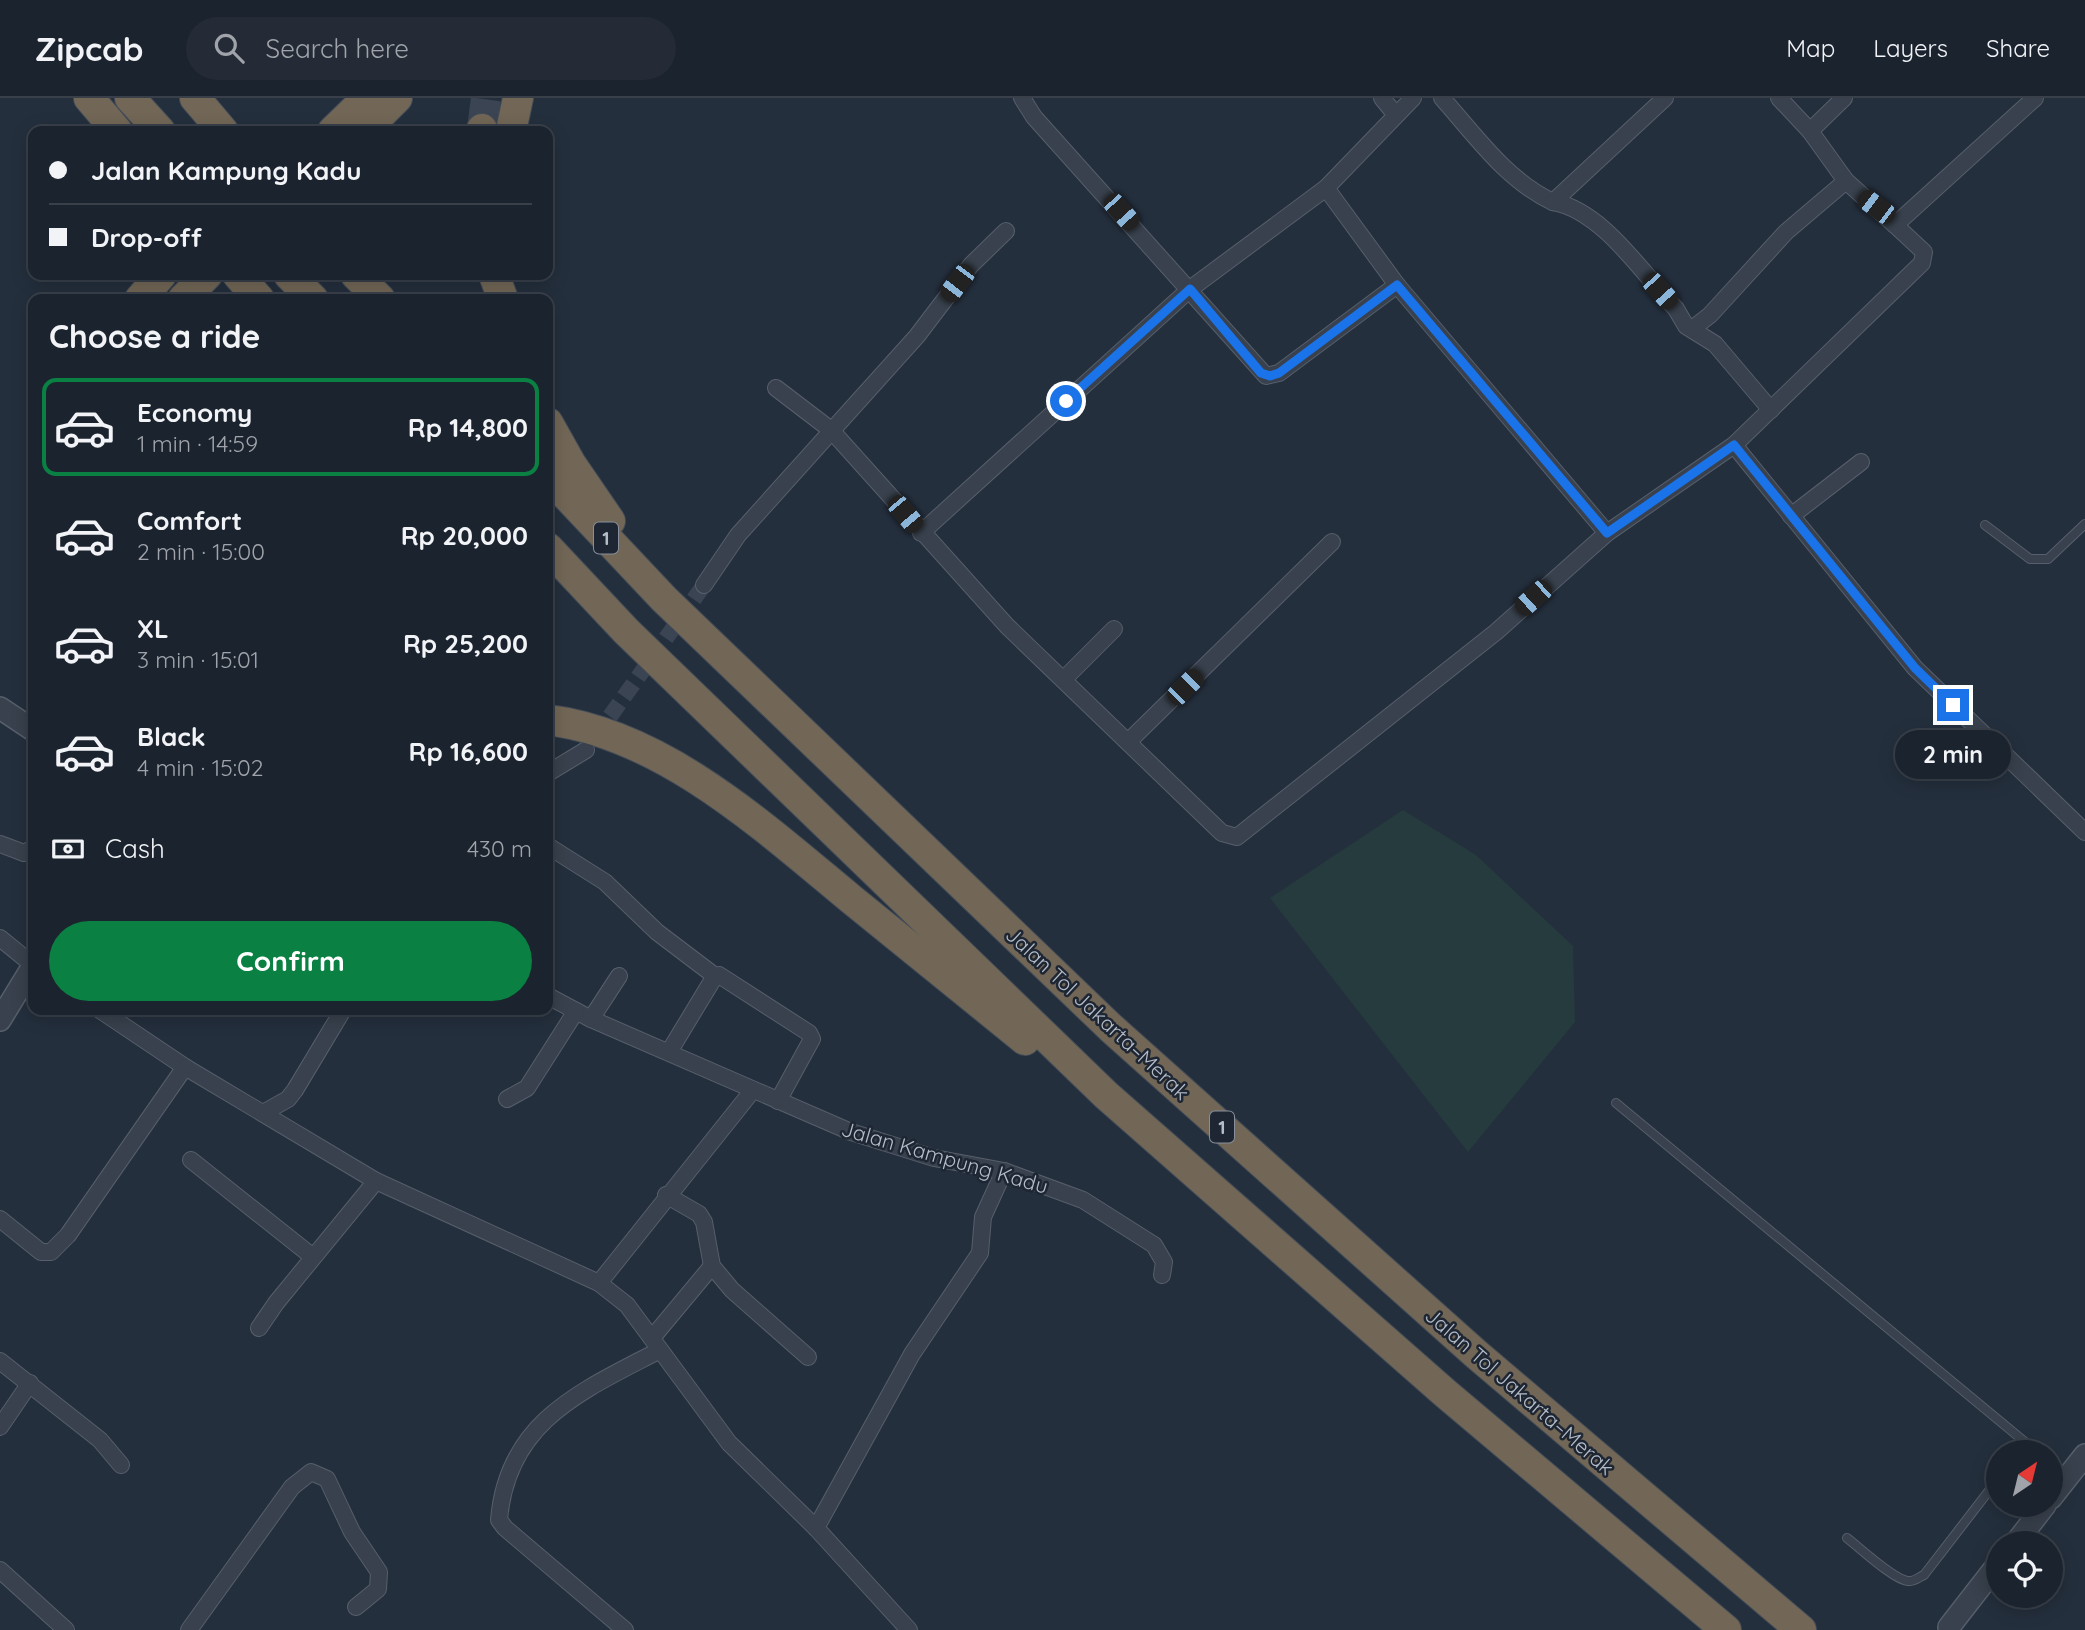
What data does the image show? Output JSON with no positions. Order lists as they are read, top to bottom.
{
  "streets": {
    "highway": ["1", "Jalan Tol Jakarta–Merak"],
    "street": ["Jalan Kampung Kadu"]
  },
  "north": "top right",
  "page": {
    "header": "Zipcab",
    "search": "Search here",
    "nav": ["Map", "Layers", "Share"],
    "banner": ["Jalan Kampung Kadu", "Drop-off"],
    "heading": "Choose a ride",
    "list": [
      {
        "name": "Economy",
        "note": "1 min · 14:59",
        "value": "Rp 14,800"
      },
      {
        "name": "Comfort",
        "note": "2 min · 15:00",
        "value": "Rp 20,000"
      },
      {
        "name": "XL",
        "note": "3 min · 15:01",
        "value": "Rp 25,200"
      },
      {
        "name": "Black",
        "note": "4 min · 15:02",
        "value": "Rp 16,600"
      }
    ],
    "bubble": "2 min",
    "pay": ["Cash", "430 m"],
    "buttons": "Confirm"
  }
}
